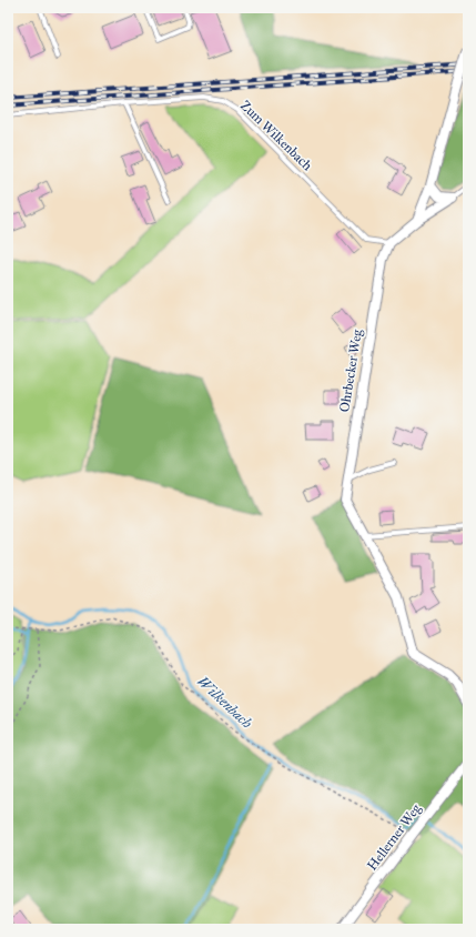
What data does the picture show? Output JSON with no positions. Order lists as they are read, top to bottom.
{
  "streets": {
    "street": ["Ohrbecker Weg", "Hellerner Weg"],
    "lane": ["Zum Wilkenbach"]
  },
  "crossings": [
    ["Zum Wilkenbach", "Ohrbecker Weg"]
  ],
  "water": ["Wilkenbach"]
}
